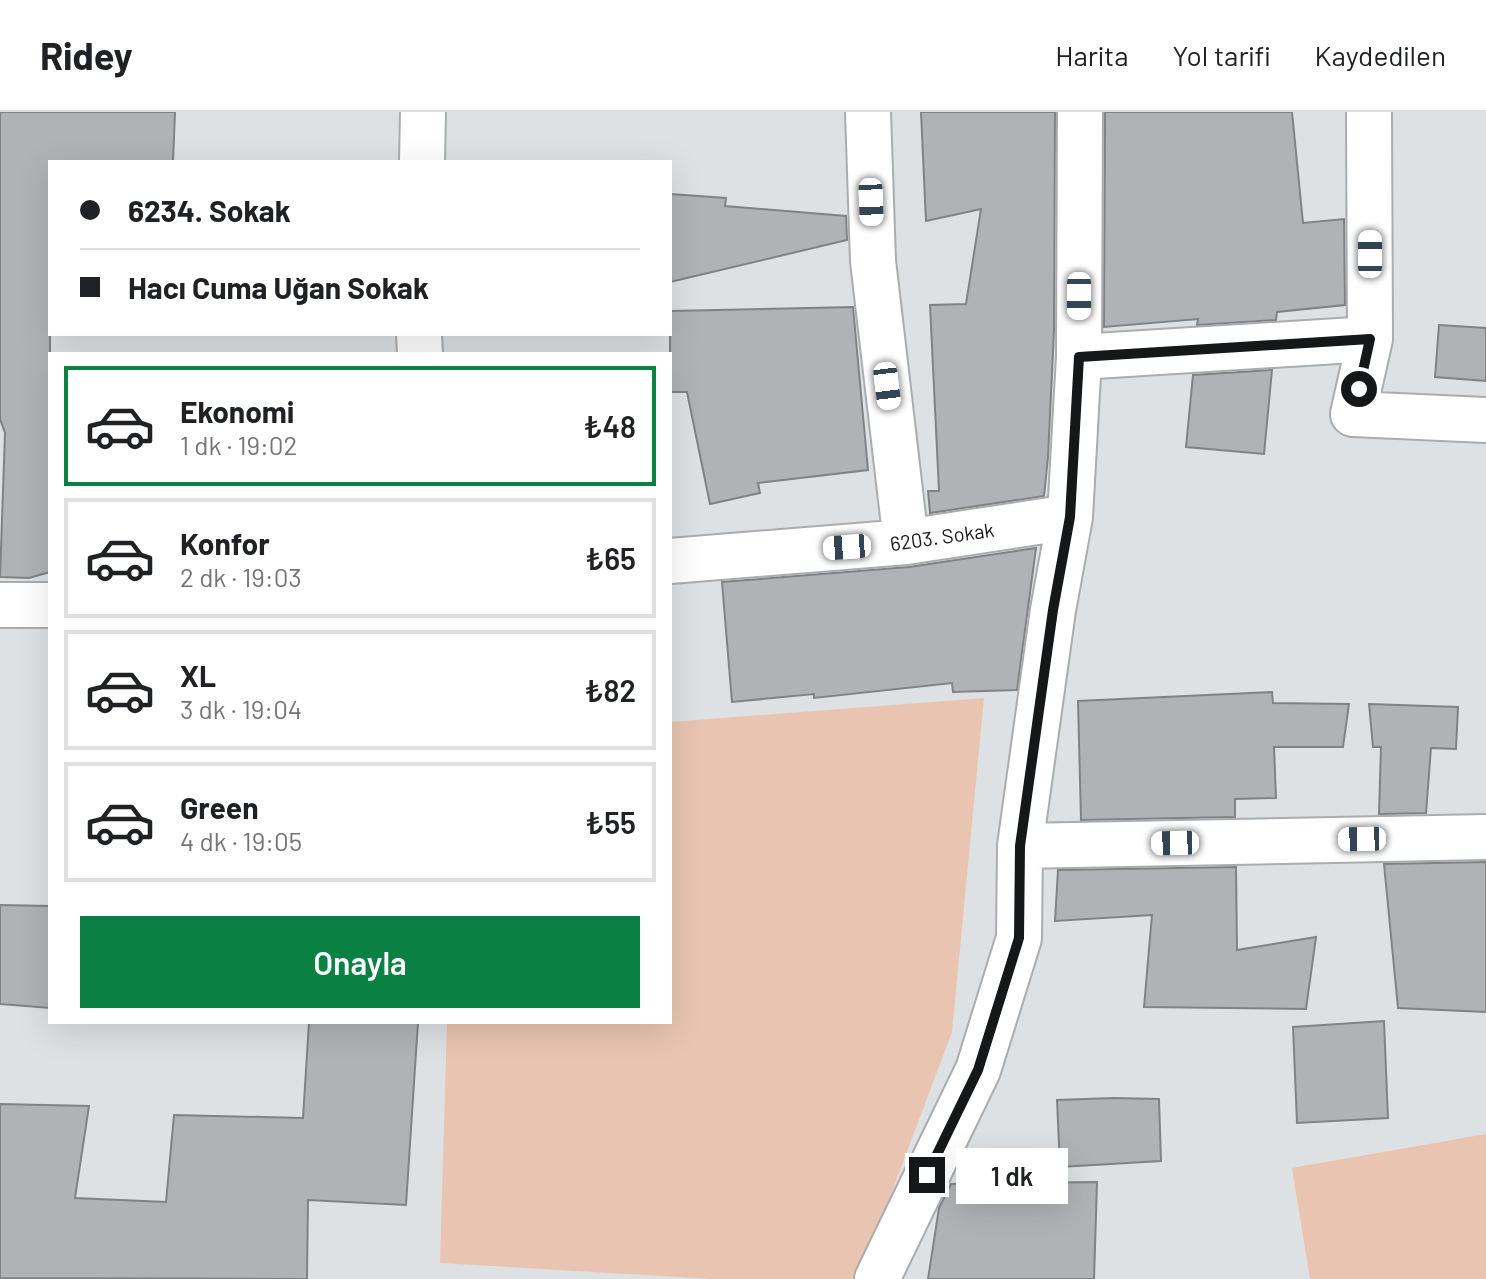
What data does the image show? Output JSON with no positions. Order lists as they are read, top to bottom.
{
  "streets": {
    "street": ["6203. Sokak"]
  },
  "page": {
    "header": "Ridey",
    "nav": ["Harita", "Yol tarifi", "Kaydedilen"],
    "banner": ["6234. Sokak", "Hacı Cuma Uğan Sokak"],
    "list": [
      {
        "name": "Ekonomi",
        "note": "1 dk · 19:02",
        "value": "₺48"
      },
      {
        "name": "Konfor",
        "note": "2 dk · 19:03",
        "value": "₺65"
      },
      {
        "name": "XL",
        "note": "3 dk · 19:04",
        "value": "₺82"
      },
      {
        "name": "Green",
        "note": "4 dk · 19:05",
        "value": "₺55"
      }
    ],
    "buttons": "Onayla",
    "bubble": "1 dk"
  }
}
